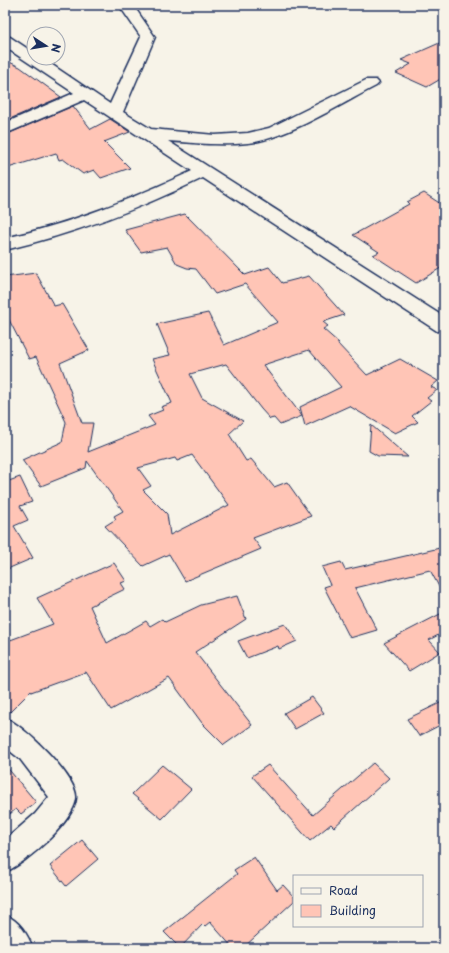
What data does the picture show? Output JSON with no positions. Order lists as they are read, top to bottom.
{
  "legend": ["Road", "Building"],
  "north": "right"
}
